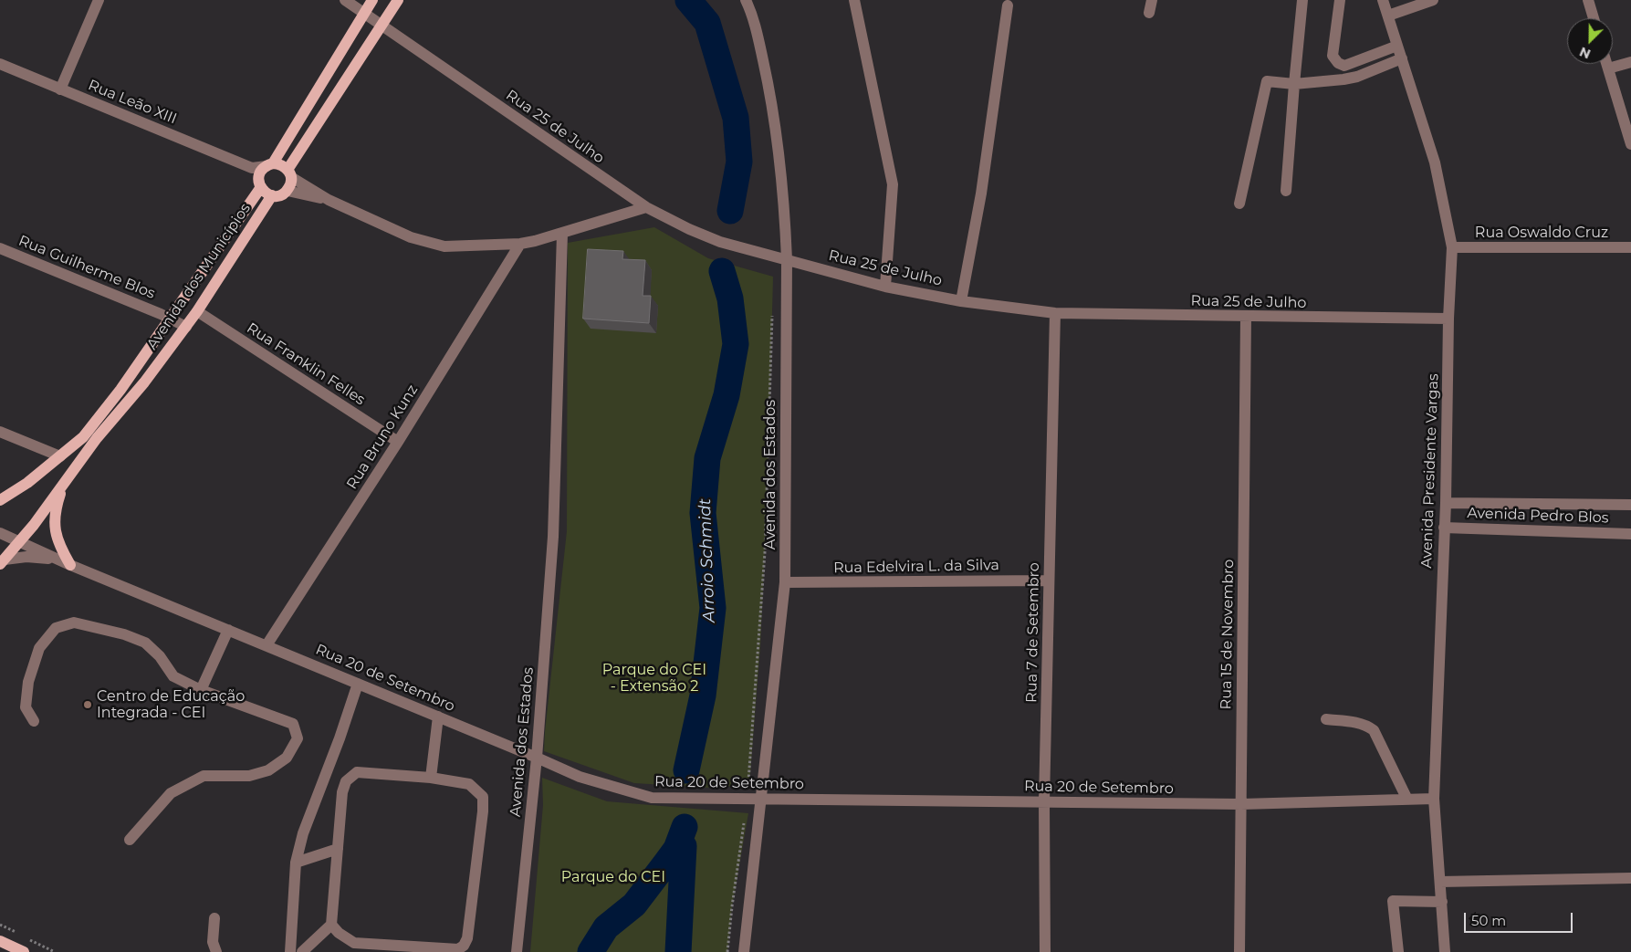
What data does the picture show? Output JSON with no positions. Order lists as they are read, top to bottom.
{
  "streets": {
    "main road": ["Avenida dos Municípios"],
    "street": [
      "Rua Leão XIII",
      "Rua 25 de Julho",
      "Rua Oswaldo Cruz",
      "Rua Guilherme Blos",
      "Rua Franklin Felles",
      "Rua Bruno Kunz",
      "Avenida Presidente Vargas",
      "Avenida dos Estados",
      "Avenida Pedro Blos",
      "Rua Edelvira L. da Silva",
      "Rua 7 de Setembro",
      "Rua 15 de Novembro",
      "Rua 20 de Setembro"
    ]
  },
  "crossings": [
    ["Rua 25 de Julho", "Avenida dos Municípios"],
    ["Rua 25 de Julho", "Avenida Presidente Vargas"],
    ["Rua 25 de Julho", "Avenida dos Estados"],
    ["Rua 25 de Julho", "Rua 7 de Setembro"],
    ["Rua 25 de Julho", "Rua 15 de Novembro"],
    ["Rua Oswaldo Cruz", "Avenida Presidente Vargas"],
    ["Rua Guilherme Blos", "Avenida dos Municípios"],
    ["Avenida dos Municípios", "Rua Franklin Felles"],
    ["Avenida dos Municípios", "Rua 20 de Setembro"],
    ["Rua Franklin Felles", "Rua Bruno Kunz"],
    ["Rua Bruno Kunz", "Rua 20 de Setembro"],
    ["Avenida Presidente Vargas", "Avenida Pedro Blos"],
    ["Avenida Presidente Vargas", "Rua 20 de Setembro"],
    ["Avenida dos Estados", "Rua Edelvira L. da Silva"],
    ["Avenida dos Estados", "Rua 20 de Setembro"],
    ["Rua Edelvira L. da Silva", "Rua 7 de Setembro"],
    ["Rua 7 de Setembro", "Rua 20 de Setembro"],
    ["Rua 15 de Novembro", "Rua 20 de Setembro"]
  ],
  "water": ["Arroio Schmidt"],
  "parks": ["Parque do CEI - Extensão 2", "Parque do CEI"],
  "places": ["Centro de Educação Integrada - CEI"],
  "scale_bar": "50 m",
  "north": "bottom left"
}
